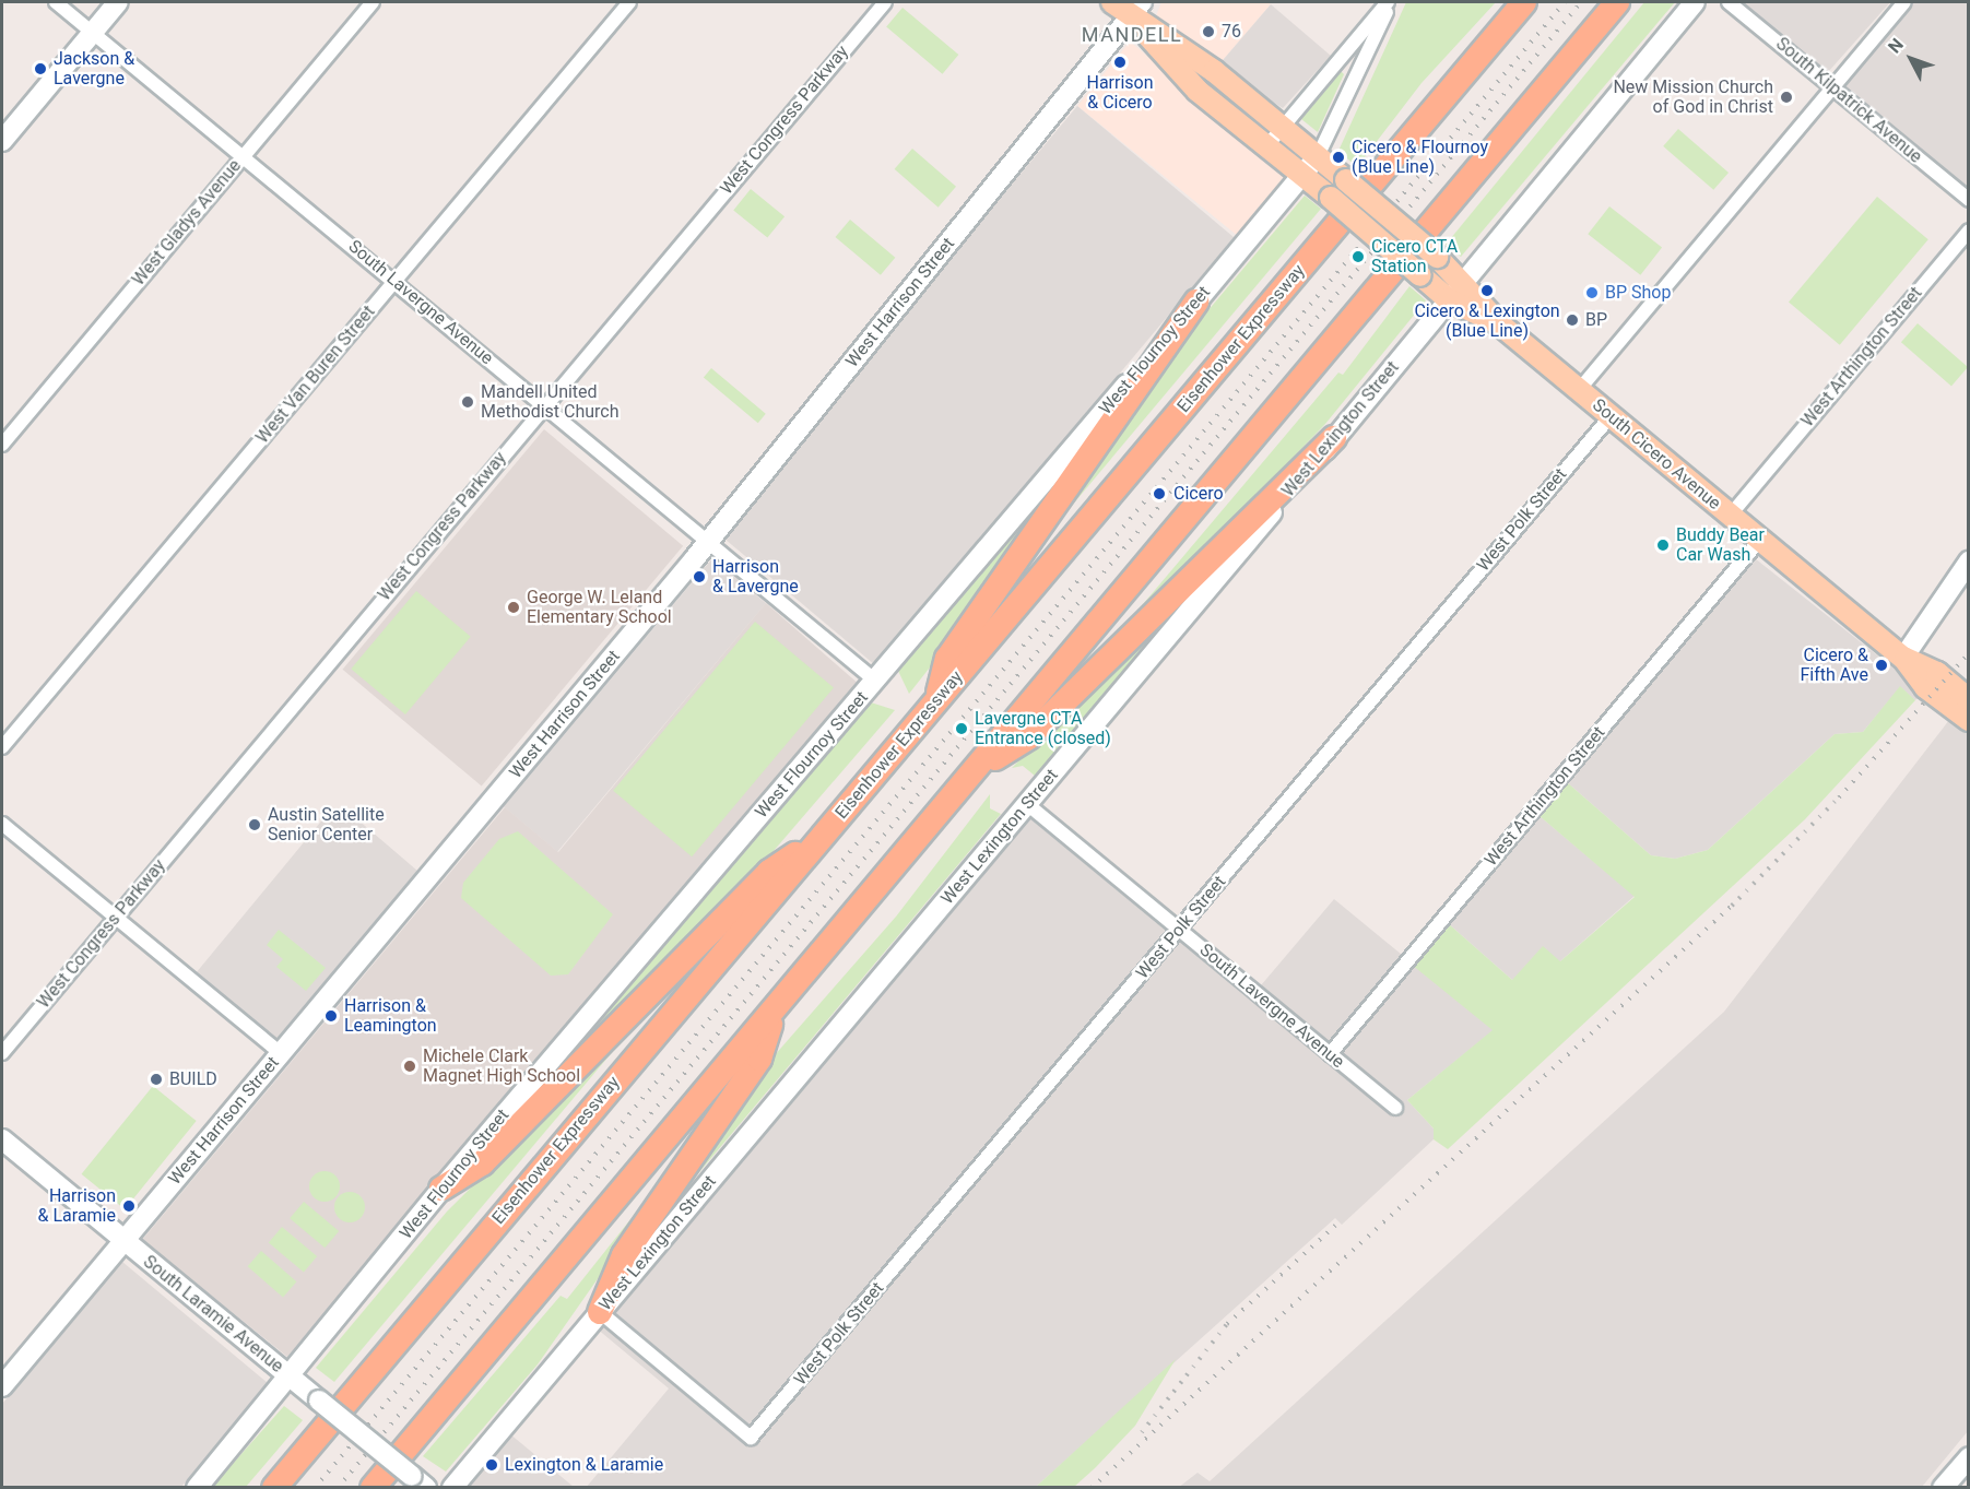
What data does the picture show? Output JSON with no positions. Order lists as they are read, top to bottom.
{
  "streets": {
    "highway": ["Eisenhower Expressway"],
    "main road": ["South Cicero Avenue"],
    "street": [
      "South Kilpatrick Avenue",
      "West Congress Parkway",
      "West Gladys Avenue",
      "South Lavergne Avenue",
      "West Harrison Street",
      "West Flournoy Street",
      "West Arthington Street",
      "West Van Buren Street",
      "West Lexington Street",
      "West Polk Street",
      "South Laramie Avenue"
    ]
  },
  "crossings": [
    ["West Congress Parkway", "South Lavergne Avenue"],
    ["West Gladys Avenue", "South Lavergne Avenue"],
    ["South Lavergne Avenue", "West Harrison Street"],
    ["South Lavergne Avenue", "West Flournoy Street"],
    ["South Lavergne Avenue", "West Arthington Street"],
    ["South Lavergne Avenue", "West Van Buren Street"],
    ["South Lavergne Avenue", "West Lexington Street"],
    ["South Lavergne Avenue", "West Polk Street"],
    ["West Harrison Street", "South Cicero Avenue"],
    ["West Harrison Street", "South Laramie Avenue"],
    ["West Flournoy Street", "South Cicero Avenue"],
    ["West Flournoy Street", "South Laramie Avenue"],
    ["West Arthington Street", "South Cicero Avenue"],
    ["West Lexington Street", "South Cicero Avenue"],
    ["West Lexington Street", "West Polk Street"],
    ["South Cicero Avenue", "West Polk Street"]
  ],
  "districts": ["MANDELL"],
  "places": [
    "76",
    "Harrison & Cicero",
    "Jackson & Lavergne",
    "New Mission Church of God in Christ",
    "Cicero & Flournoy (Blue Line)",
    "Cicero CTA Station",
    "Cicero & Lexington (Blue Line)",
    "BP Shop",
    "BP",
    "Mandell United Methodist Church",
    "Cicero",
    "Buddy Bear Car Wash",
    "Harrison & Lavergne",
    "George W. Leland Elementary School",
    "Cicero & Fifth Ave",
    "Lavergne CTA Entrance (closed)",
    "Austin Satellite Senior Center",
    "Harrison & Leamington",
    "Michele Clark Magnet High School",
    "BUILD",
    "Harrison & Laramie",
    "Lexington & Laramie"
  ],
  "north": "top left"
}
